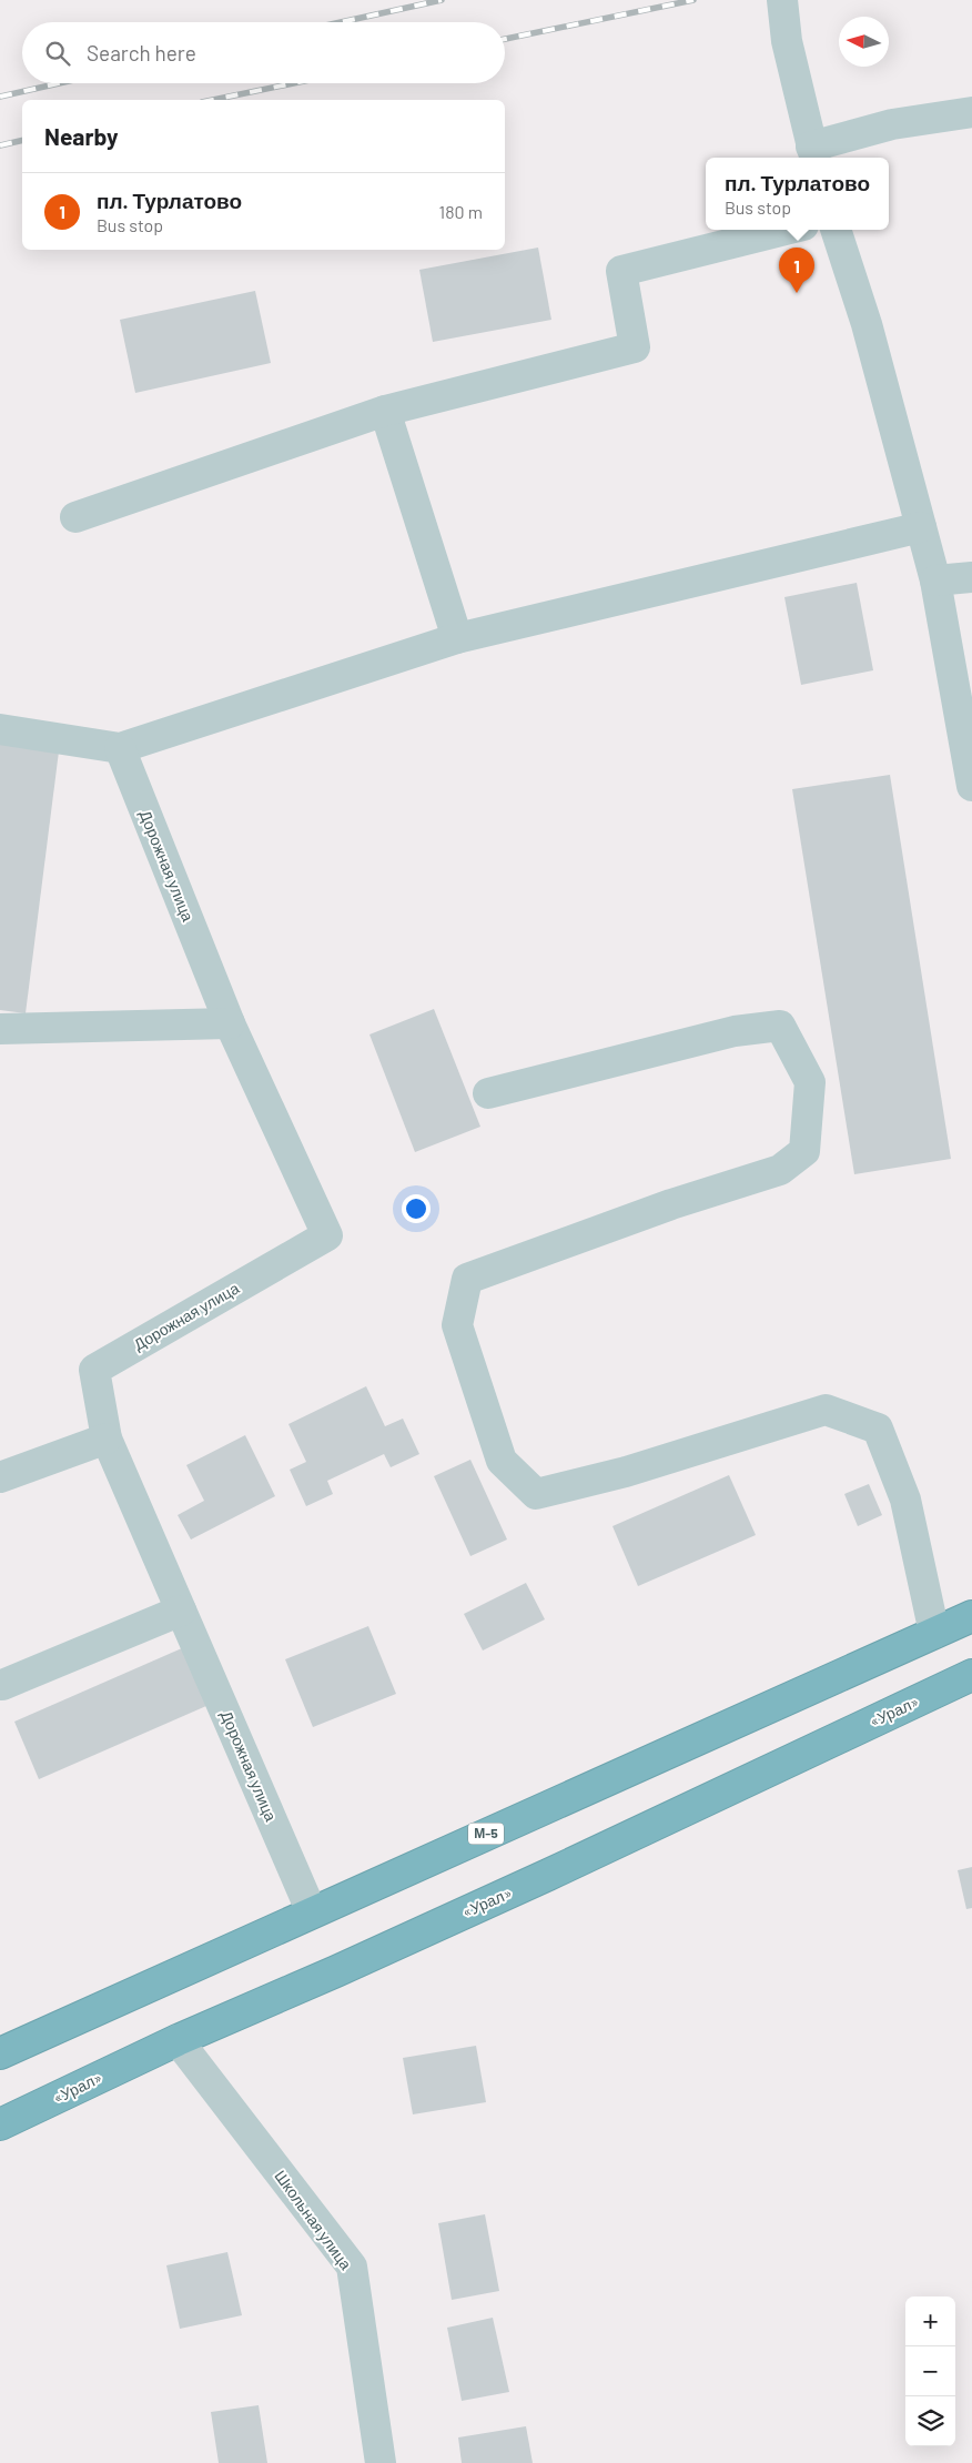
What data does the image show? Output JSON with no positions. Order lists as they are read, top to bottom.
{
  "streets": {
    "highway": ["«Урал»", "М-5"],
    "street": ["Дорожная улица", "Школьная улица"]
  },
  "crossings": [
    ["Дорожная улица", "М-5"],
    ["«Урал»", "Школьная улица"]
  ],
  "north": "left",
  "page": {
    "search": "Search here",
    "heading": "Nearby",
    "popup": ["пл. Турлатово", "Bus stop"],
    "list": [
      {
        "mark": "1",
        "name": "пл. Турлатово",
        "note": "Bus stop",
        "value": "180 m"
      }
    ],
    "pins": "1",
    "map_buttons": ["+", "−"]
  }
}
